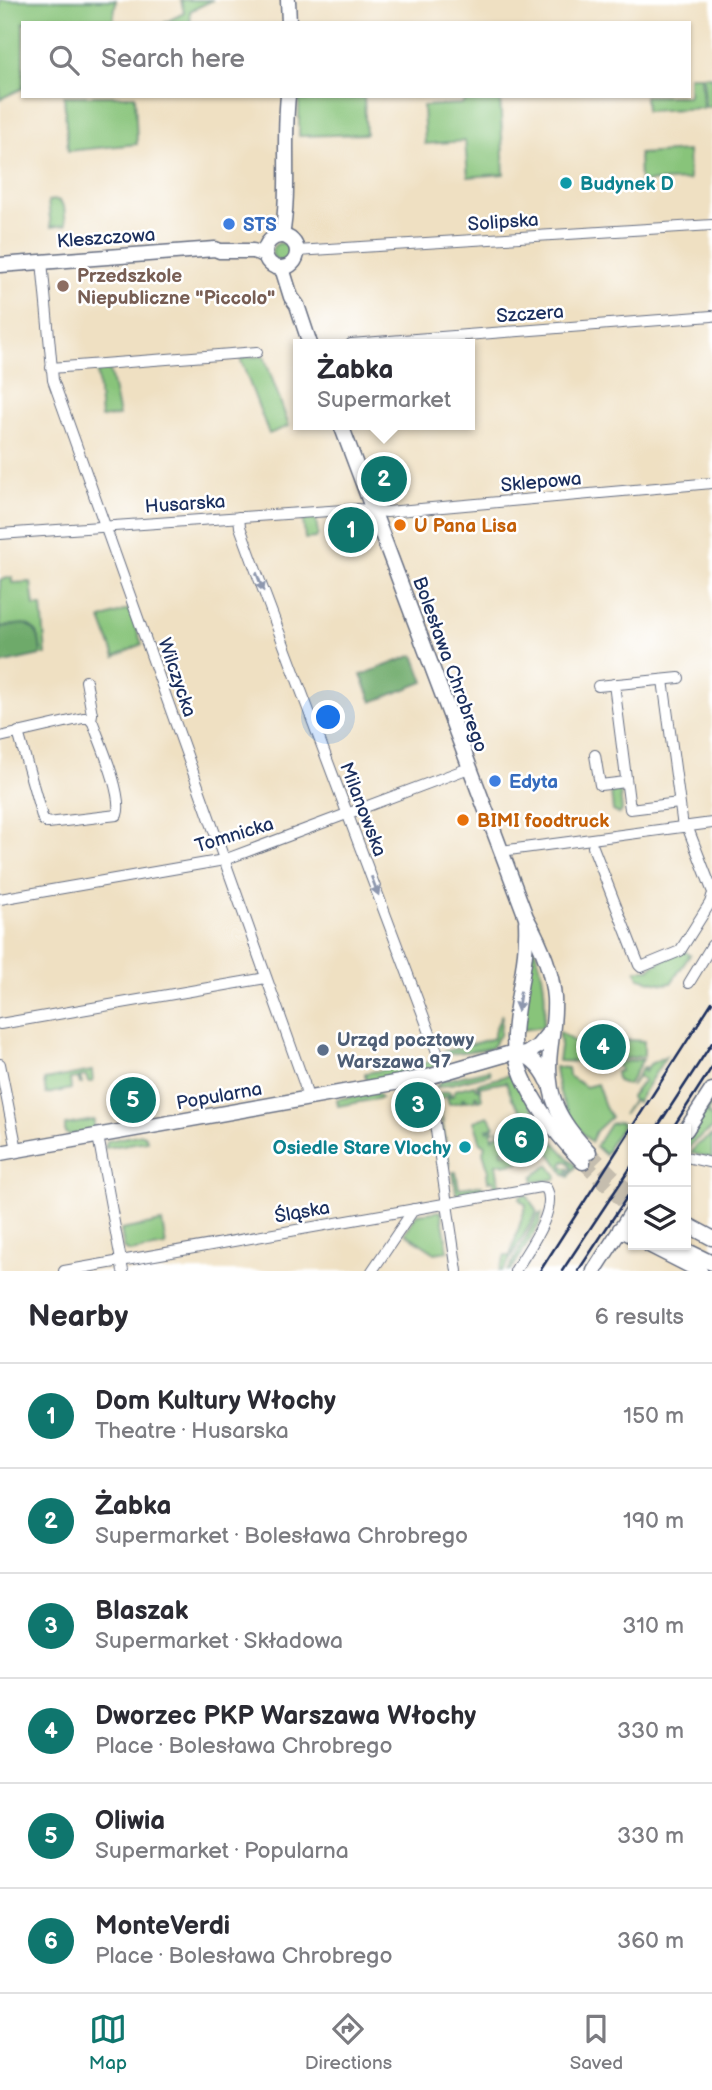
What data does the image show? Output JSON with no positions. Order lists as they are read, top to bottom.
{
  "streets": {
    "main road": ["Kleszczowa", "Bolesława Chrobrego", "Popularna"],
    "street": [
      "Solipska",
      "Szczera",
      "Sklepowa",
      "Husarska",
      "Wilczycka",
      "Milanowska",
      "Tomnicka",
      "Śląska"
    ]
  },
  "crossings": [
    ["Solipska", "Kleszczowa"],
    ["Kleszczowa", "Wilczycka"],
    ["Sklepowa", "Husarska"],
    ["Sklepowa", "Bolesława Chrobrego"],
    ["Husarska", "Bolesława Chrobrego"],
    ["Husarska", "Wilczycka"],
    ["Husarska", "Milanowska"],
    ["Bolesława Chrobrego", "Tomnicka"],
    ["Bolesława Chrobrego", "Popularna"],
    ["Wilczycka", "Tomnicka"],
    ["Wilczycka", "Popularna"],
    ["Milanowska", "Tomnicka"],
    ["Milanowska", "Popularna"]
  ],
  "one_way": ["Milanowska"],
  "places": [
    "Budynek D",
    "STS",
    "Przedszkole Niepubliczne \"Piccolo\"",
    "U Pana Lisa",
    "Edyta",
    "BIMI foodtruck",
    "Urząd pocztowy Warszawa 97",
    "Osiedle Stare Vlochy"
  ],
  "page": {
    "search": "Search here",
    "popup": ["Żabka", "Supermarket"],
    "pins": [
      "2",
      "1",
      "4",
      "5",
      "3",
      "6"
    ],
    "heading": ["Nearby", "6 results"],
    "list": [
      {
        "mark": "1",
        "name": "Dom Kultury Włochy",
        "note": "Theatre · Husarska",
        "value": "150 m"
      },
      {
        "mark": "2",
        "name": "Żabka",
        "note": "Supermarket · Bolesława Chrobrego",
        "value": "190 m"
      },
      {
        "mark": "3",
        "name": "Blaszak",
        "note": "Supermarket · Składowa",
        "value": "310 m"
      },
      {
        "mark": "4",
        "name": "Dworzec PKP Warszawa Włochy",
        "note": "Place · Bolesława Chrobrego",
        "value": "330 m"
      },
      {
        "mark": "5",
        "name": "Oliwia",
        "note": "Supermarket · Popularna",
        "value": "330 m"
      },
      {
        "mark": "6",
        "name": "MonteVerdi",
        "note": "Place · Bolesława Chrobrego",
        "value": "360 m"
      }
    ],
    "nav": ["Map", "Directions", "Saved"]
  }
}
